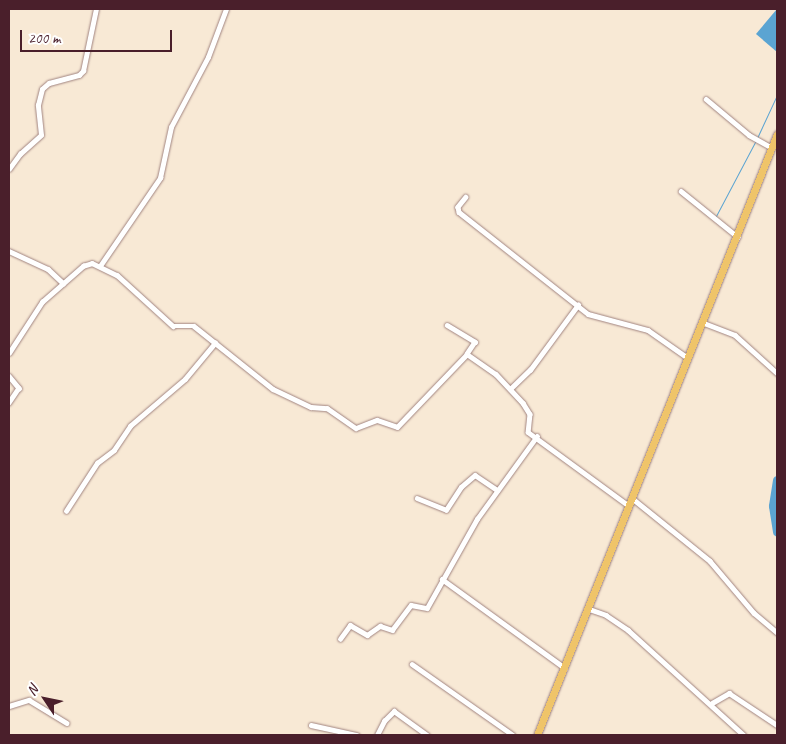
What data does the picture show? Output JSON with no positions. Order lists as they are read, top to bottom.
{
  "scale_bar": "200 m",
  "north": "top left"
}
